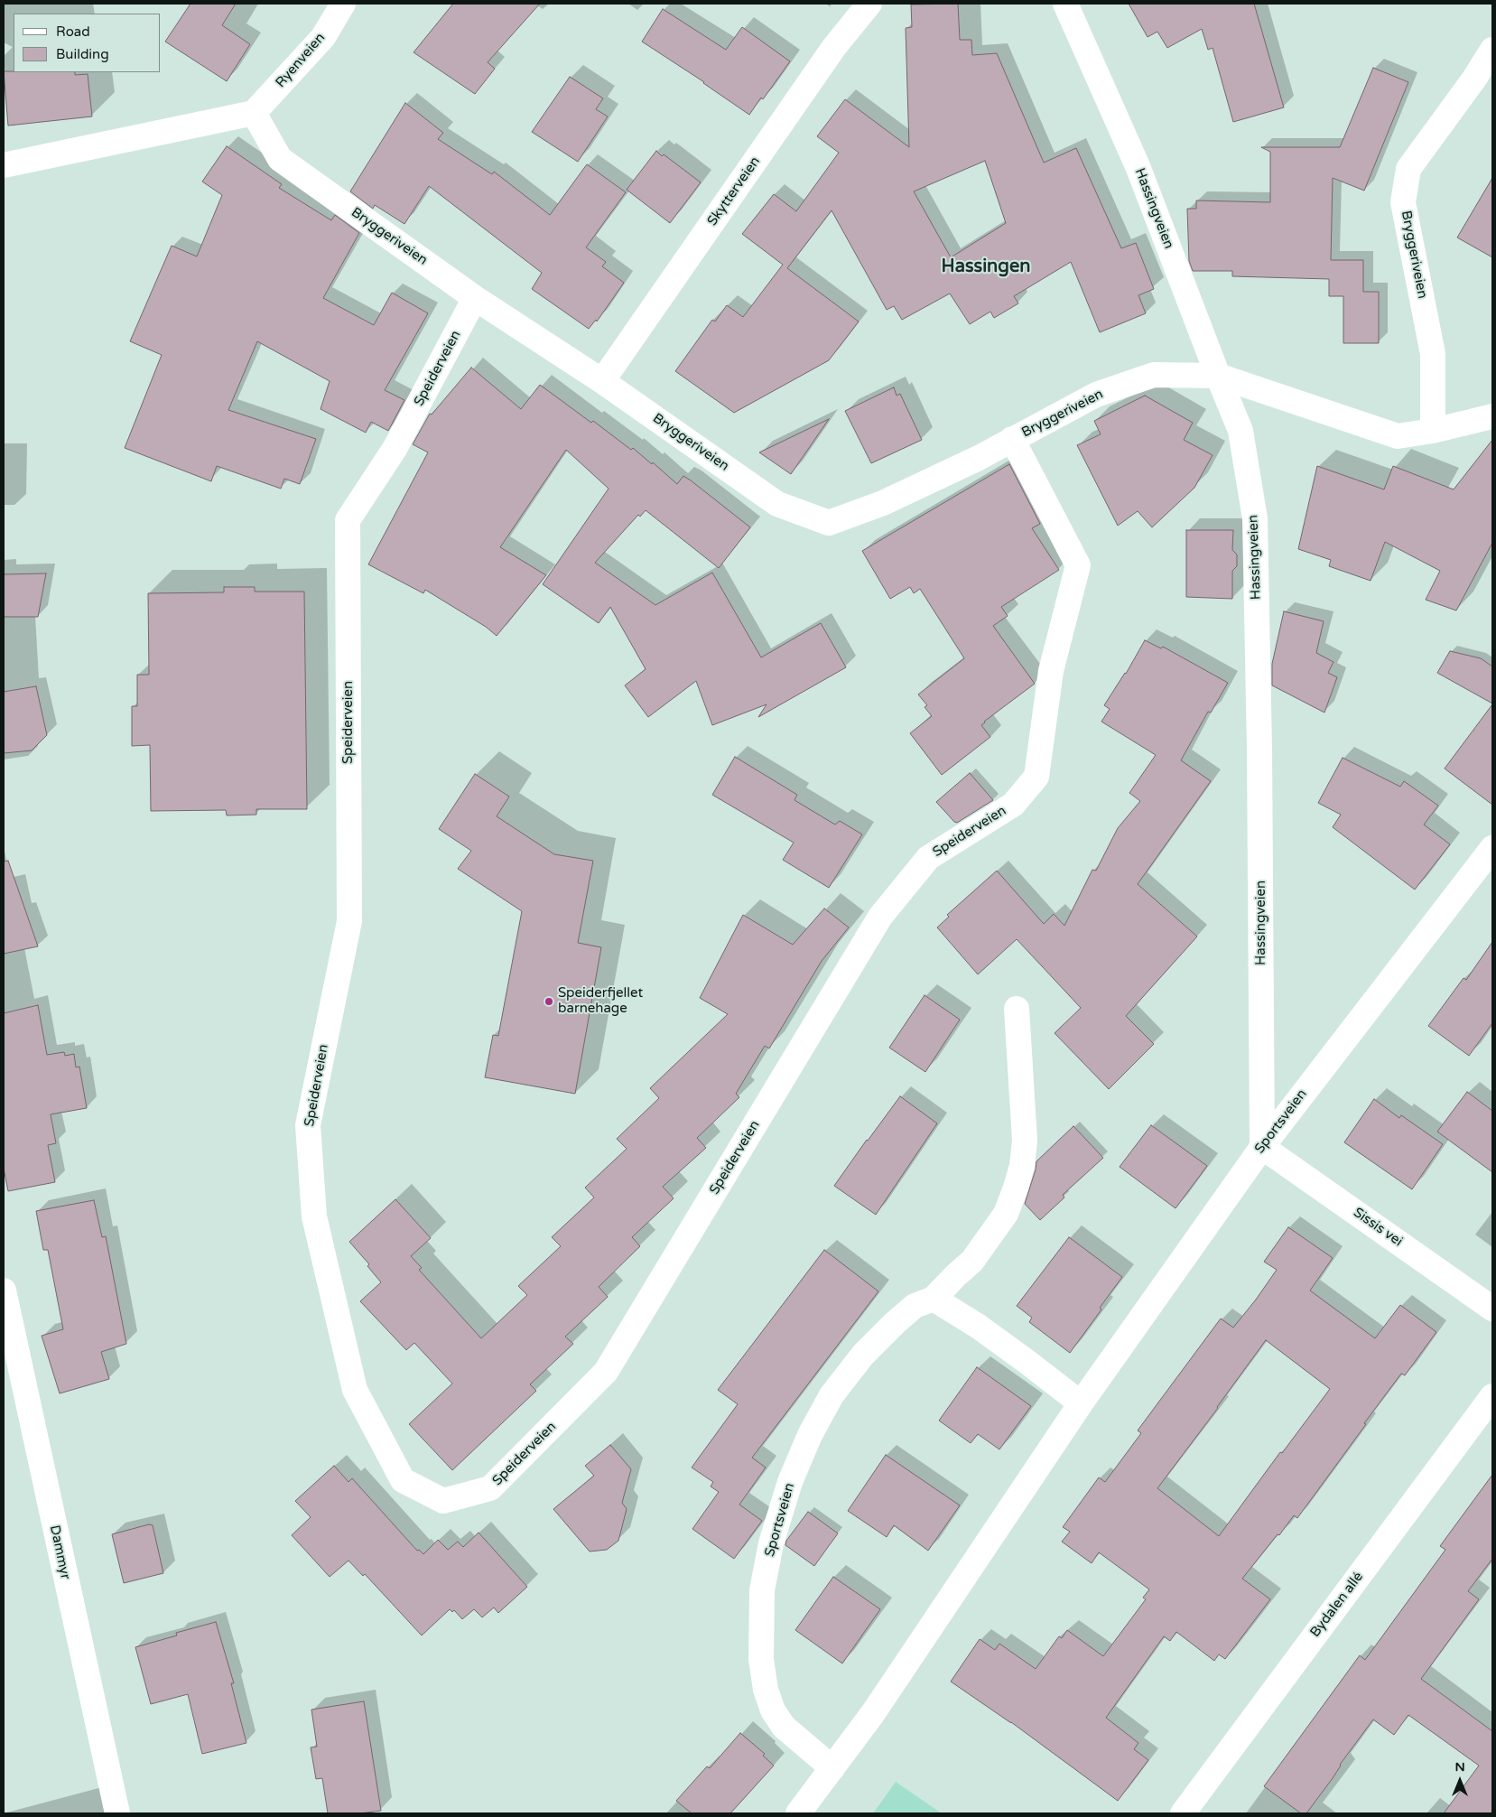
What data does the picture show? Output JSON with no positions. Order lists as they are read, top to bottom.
{
  "streets": {
    "street": [
      "Ryenveien",
      "Skytterveien",
      "Hassingveien",
      "Bryggeriveien",
      "Speiderveien",
      "Sportsveien",
      "Sissis vei",
      "Dammyr",
      "Bydalen allé"
    ]
  },
  "crossings": [
    ["Ryenveien", "Bryggeriveien"],
    ["Skytterveien", "Bryggeriveien"],
    ["Hassingveien", "Bryggeriveien"],
    ["Hassingveien", "Sportsveien"],
    ["Hassingveien", "Sissis vei"],
    ["Bryggeriveien", "Speiderveien"],
    ["Sportsveien", "Sissis vei"]
  ],
  "districts": ["Hassingen"],
  "places": ["Speiderfjellet barnehage"],
  "legend": ["Road", "Building"],
  "north": "top"
}
